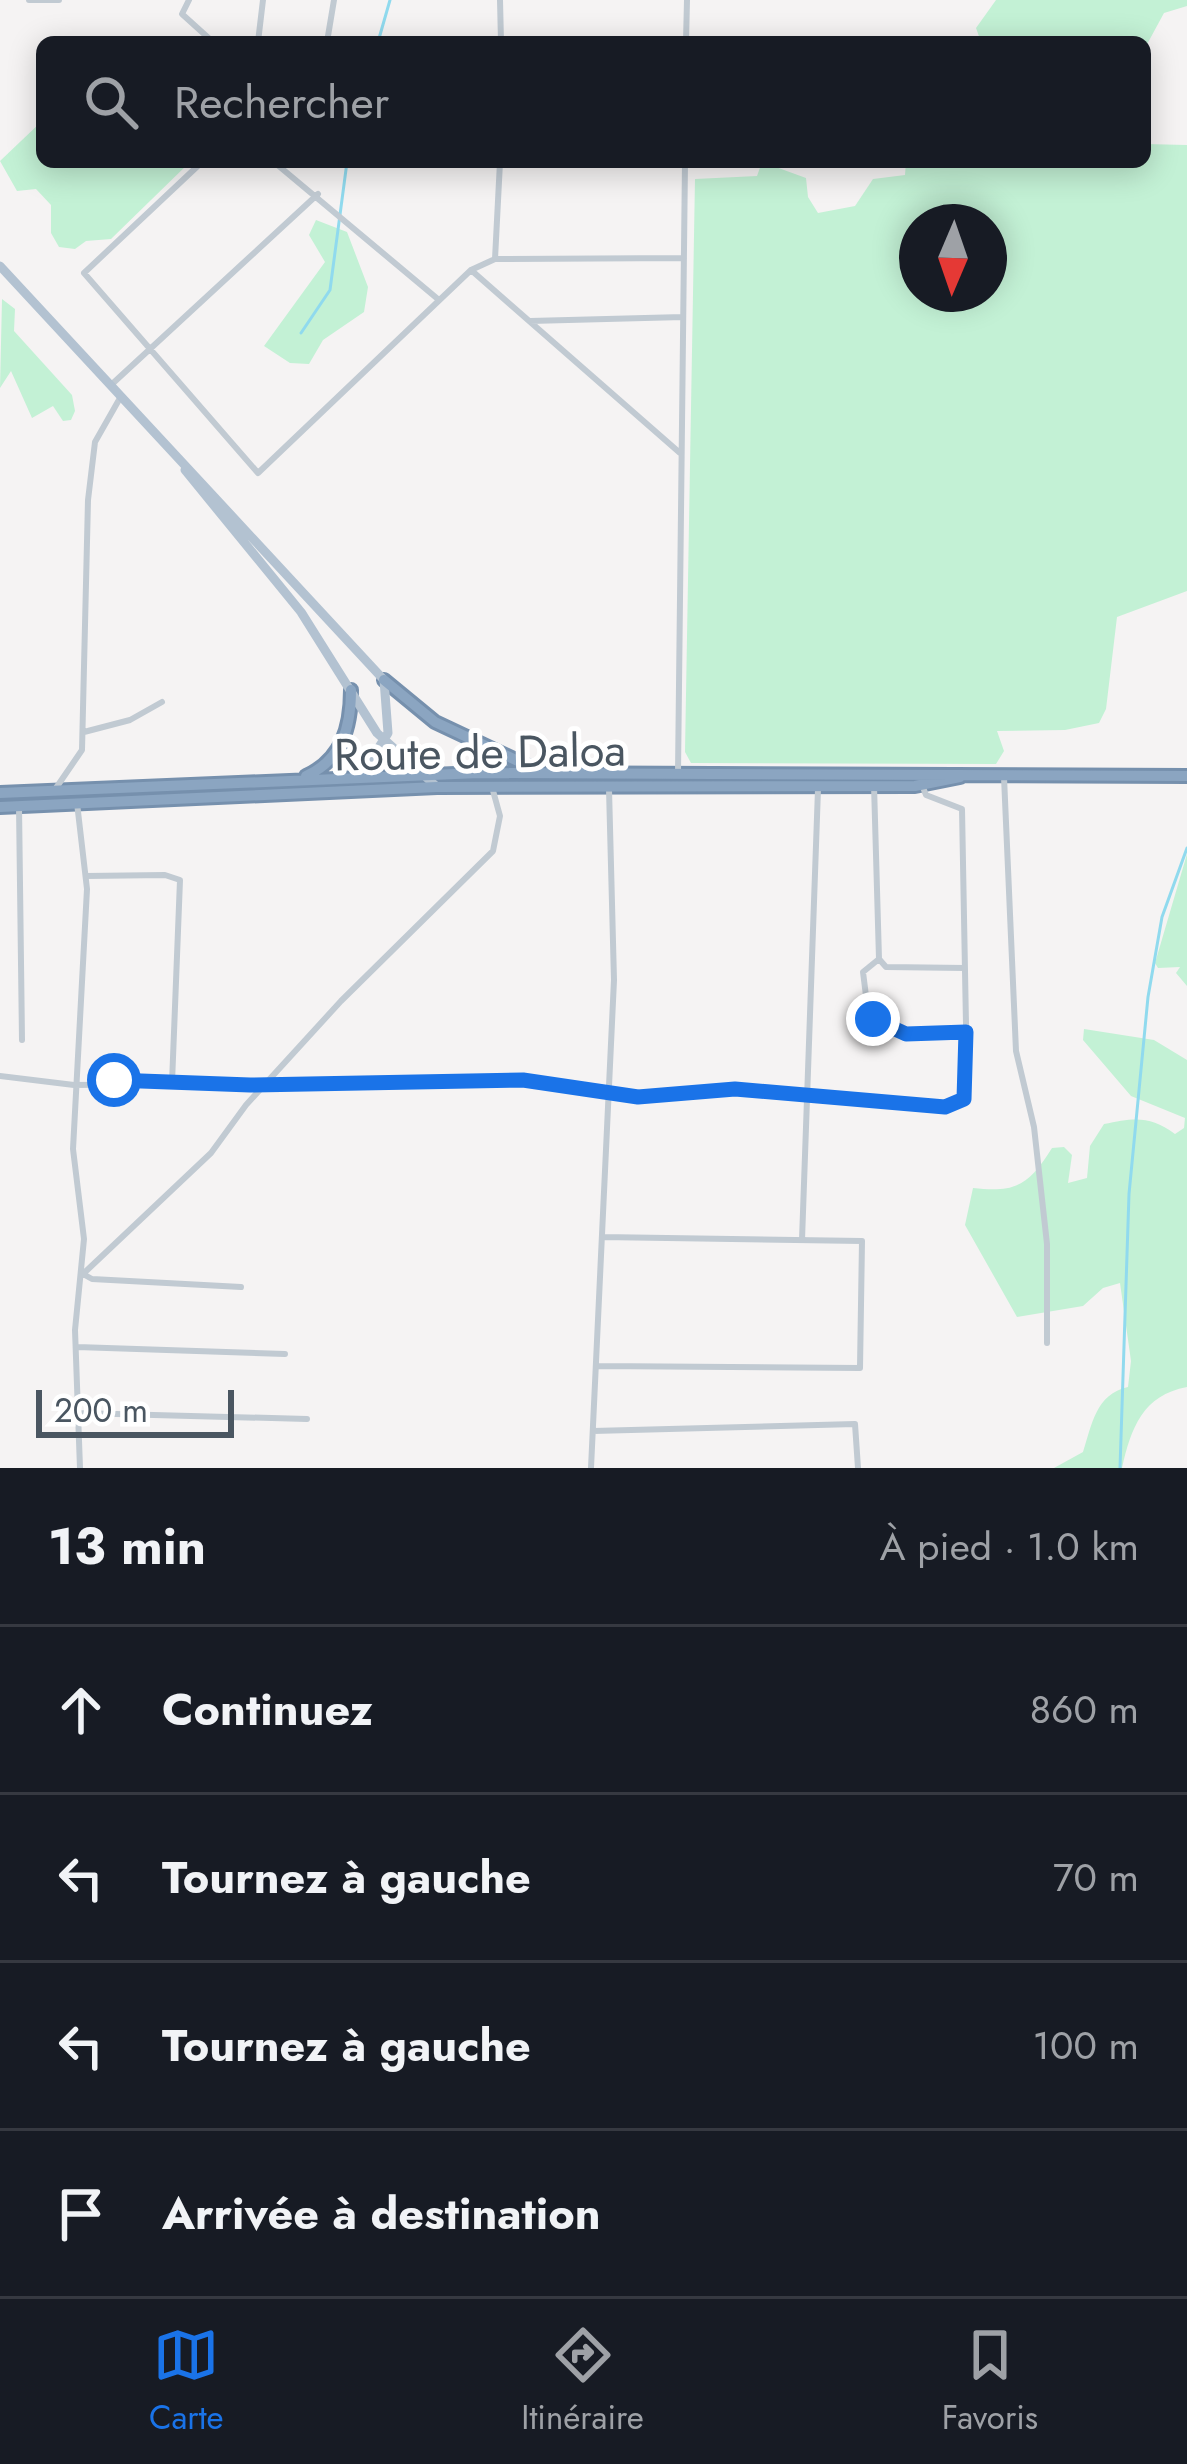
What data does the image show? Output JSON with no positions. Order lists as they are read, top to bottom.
{
  "streets": {
    "highway": ["Route de Daloa"]
  },
  "scale_bar": "200 m",
  "north": "bottom",
  "page": {
    "search": "Rechercher",
    "scale": "200 m",
    "heading": ["13 min", "À pied · 1.0 km"],
    "list": [
      ["Continuez", "860 m"],
      ["Tournez à gauche", "70 m"],
      ["Tournez à gauche", "100 m"],
      "Arrivée à destination"
    ],
    "nav": ["Carte", "Itinéraire", "Favoris"]
  }
}
